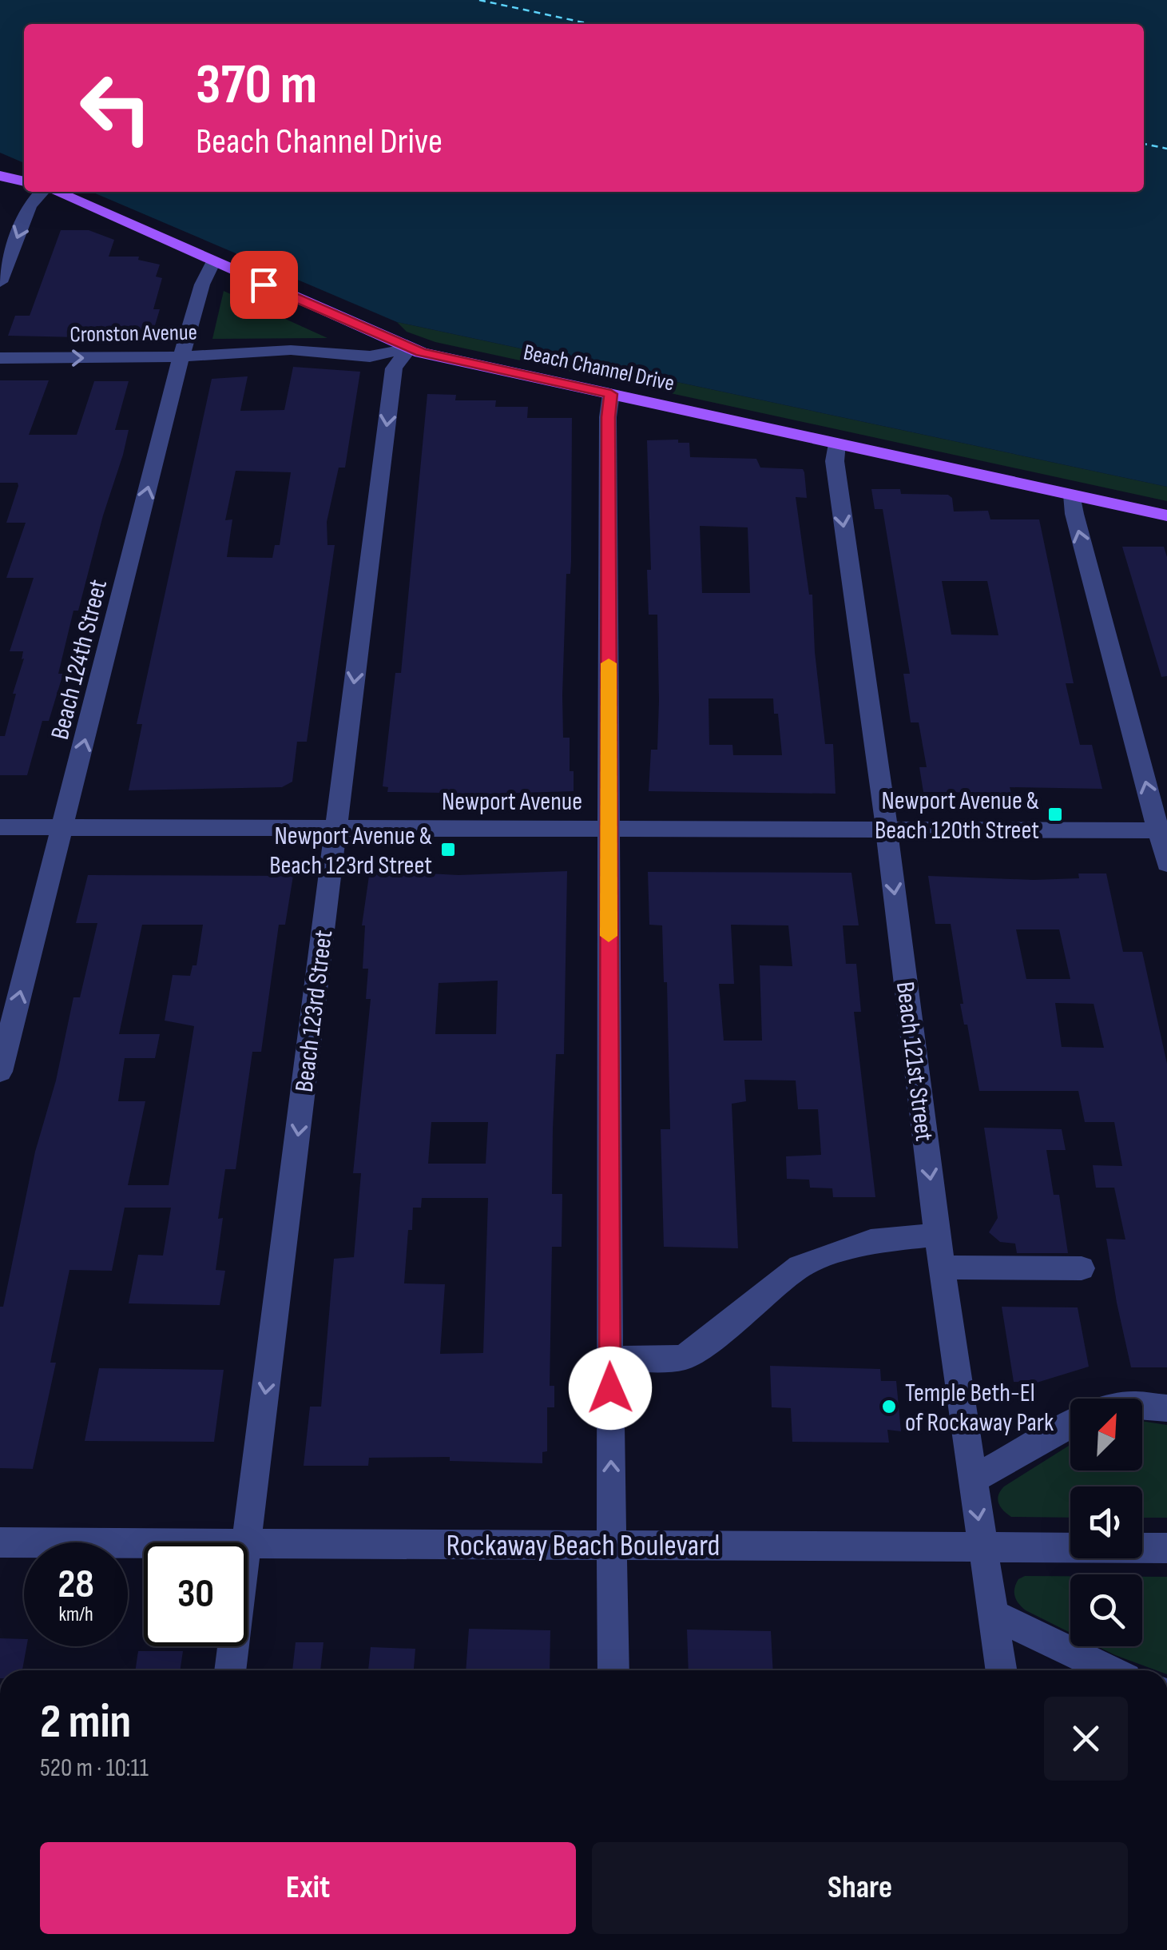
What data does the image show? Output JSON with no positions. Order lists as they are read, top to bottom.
{
  "streets": {
    "main road": ["Beach Channel Drive"],
    "street": [
      "Cronston Avenue",
      "Beach 124th Street",
      "Newport Avenue",
      "Beach 123rd Street",
      "Beach 121st Street",
      "Rockaway Beach Boulevard"
    ]
  },
  "crossings": [
    ["Cronston Avenue", "Beach Channel Drive"],
    ["Cronston Avenue", "Beach 124th Street"],
    ["Cronston Avenue", "Beach 123rd Street"],
    ["Beach Channel Drive", "Beach 124th Street"],
    ["Beach Channel Drive", "Beach 123rd Street"],
    ["Beach Channel Drive", "Beach 121st Street"],
    ["Beach 124th Street", "Newport Avenue"],
    ["Newport Avenue", "Beach 123rd Street"],
    ["Newport Avenue", "Beach 121st Street"],
    ["Beach 121st Street", "Rockaway Beach Boulevard"]
  ],
  "one_way": [
    "Cronston Avenue",
    "Beach 124th Street",
    "Beach 123rd Street",
    "Beach 121st Street"
  ],
  "places": {
    "transit": ["Newport Avenue & Beach 120th Street", "Newport Avenue & Beach 123rd Street"],
    "other": ["Temple Beth-El of Rockaway Park"]
  },
  "north": "top right",
  "page": {
    "turn": ["370 m", "Beach Channel Drive"],
    "speed": "28 km/h",
    "limit": "30",
    "heading": ["2 min", "520 m · 10:11"],
    "buttons": ["Exit", "Share"]
  }
}
